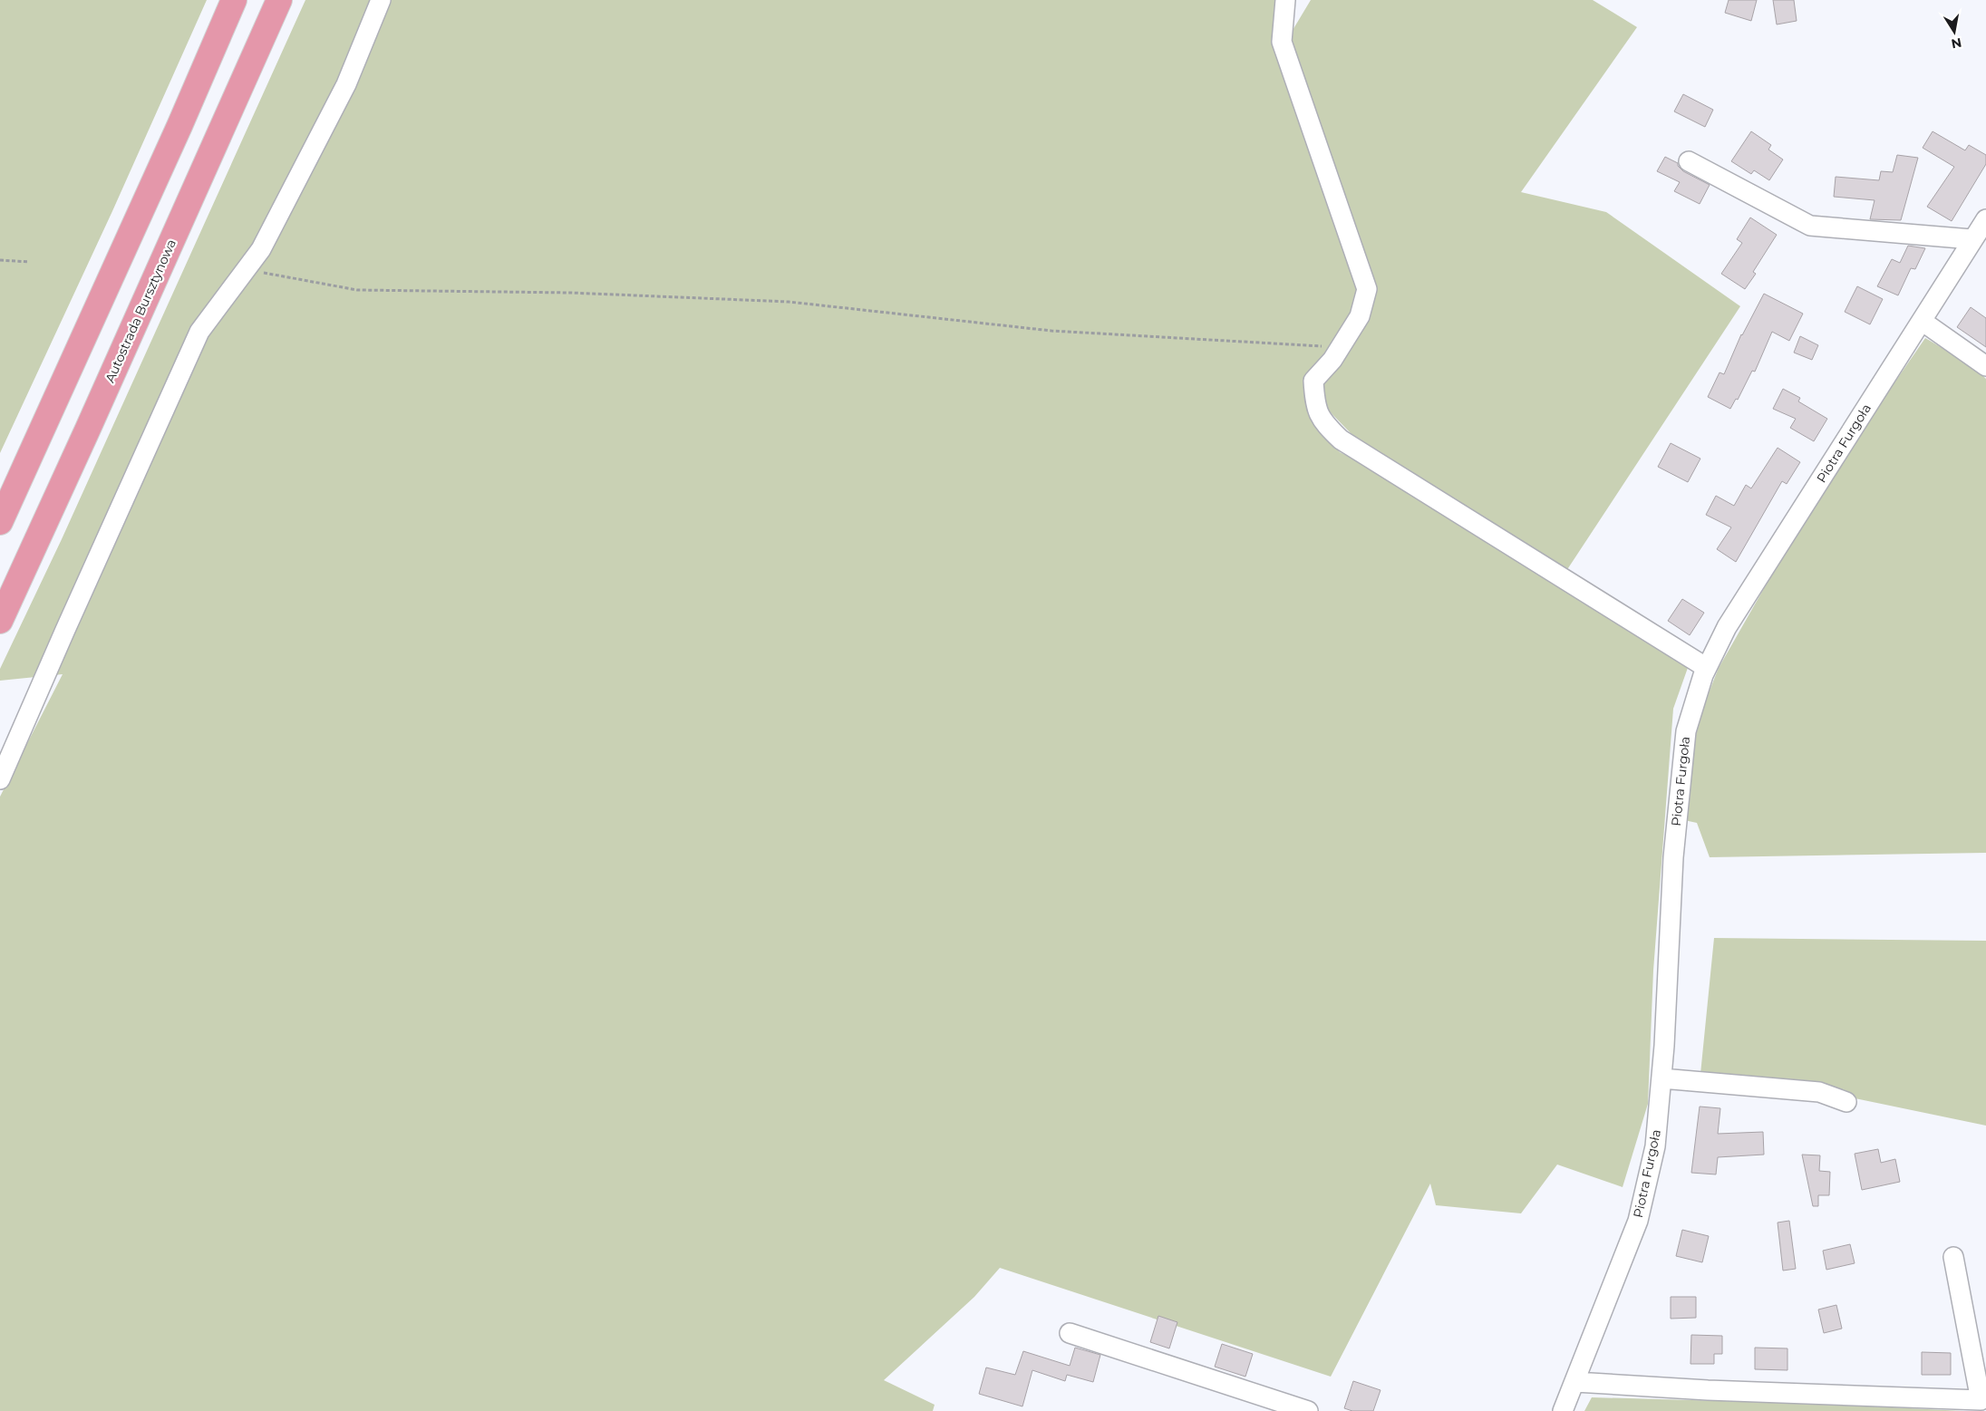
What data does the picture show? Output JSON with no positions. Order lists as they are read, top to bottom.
{
  "streets": {
    "highway": ["Autostrada Bursztynowa"],
    "street": ["Piotra Furgoła"]
  },
  "north": "bottom"
}
